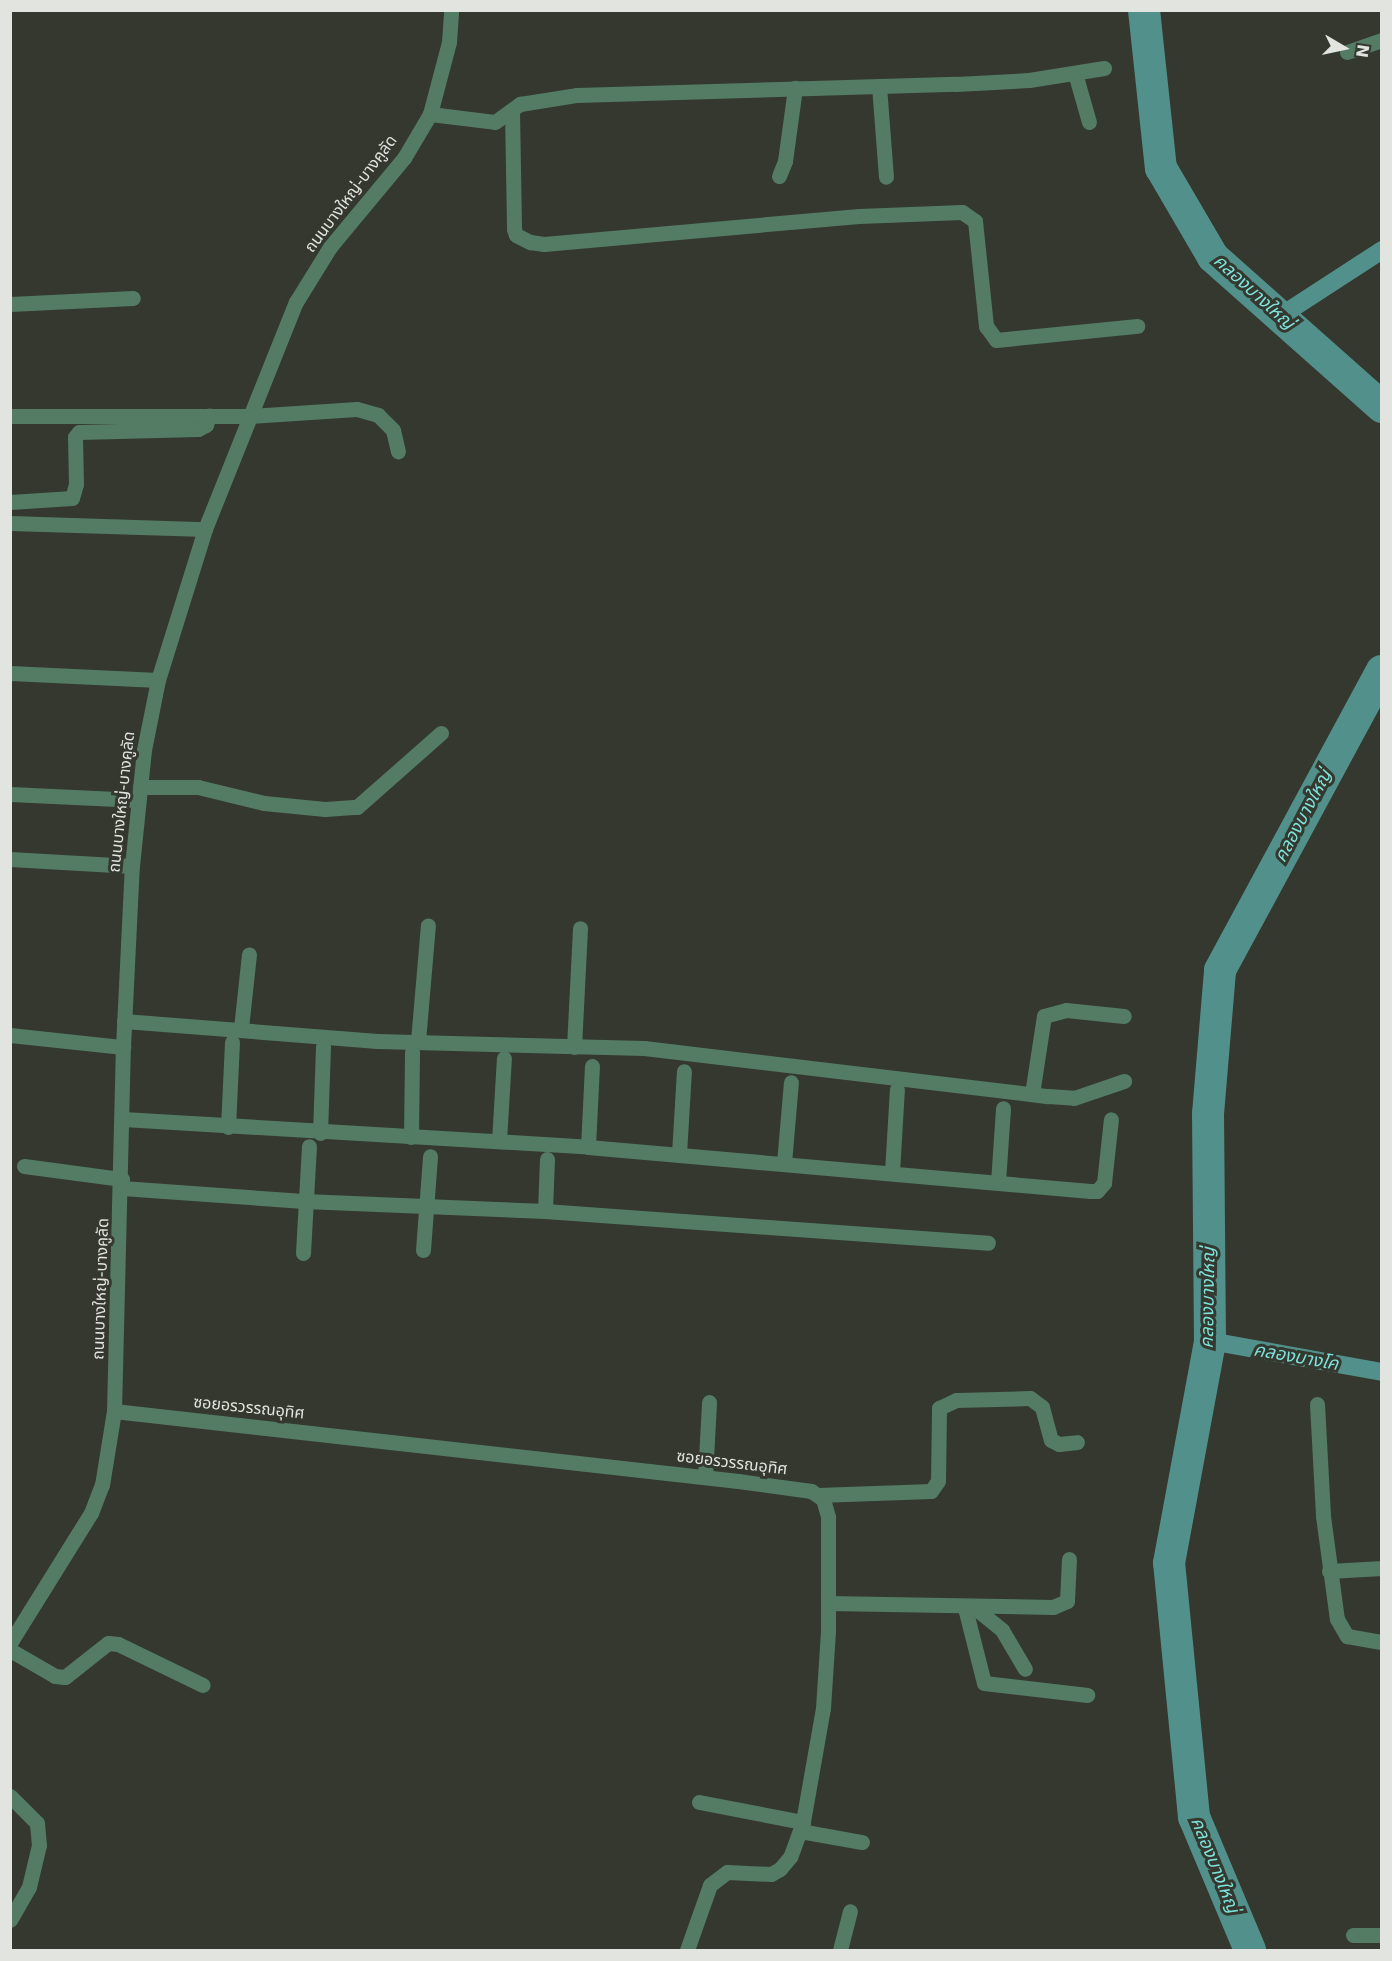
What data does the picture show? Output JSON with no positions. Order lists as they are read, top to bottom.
{
  "streets": {
    "street": ["ถนนบางใหญ่-บางคูลัด", "ซอยอรวรรณอุทิศ"]
  },
  "crossings": [
    ["ถนนบางใหญ่-บางคูลัด", "ซอยอรวรรณอุทิศ"]
  ],
  "water": ["คลองบางใหญ่", "คลองบางโค"],
  "north": "right"
}
